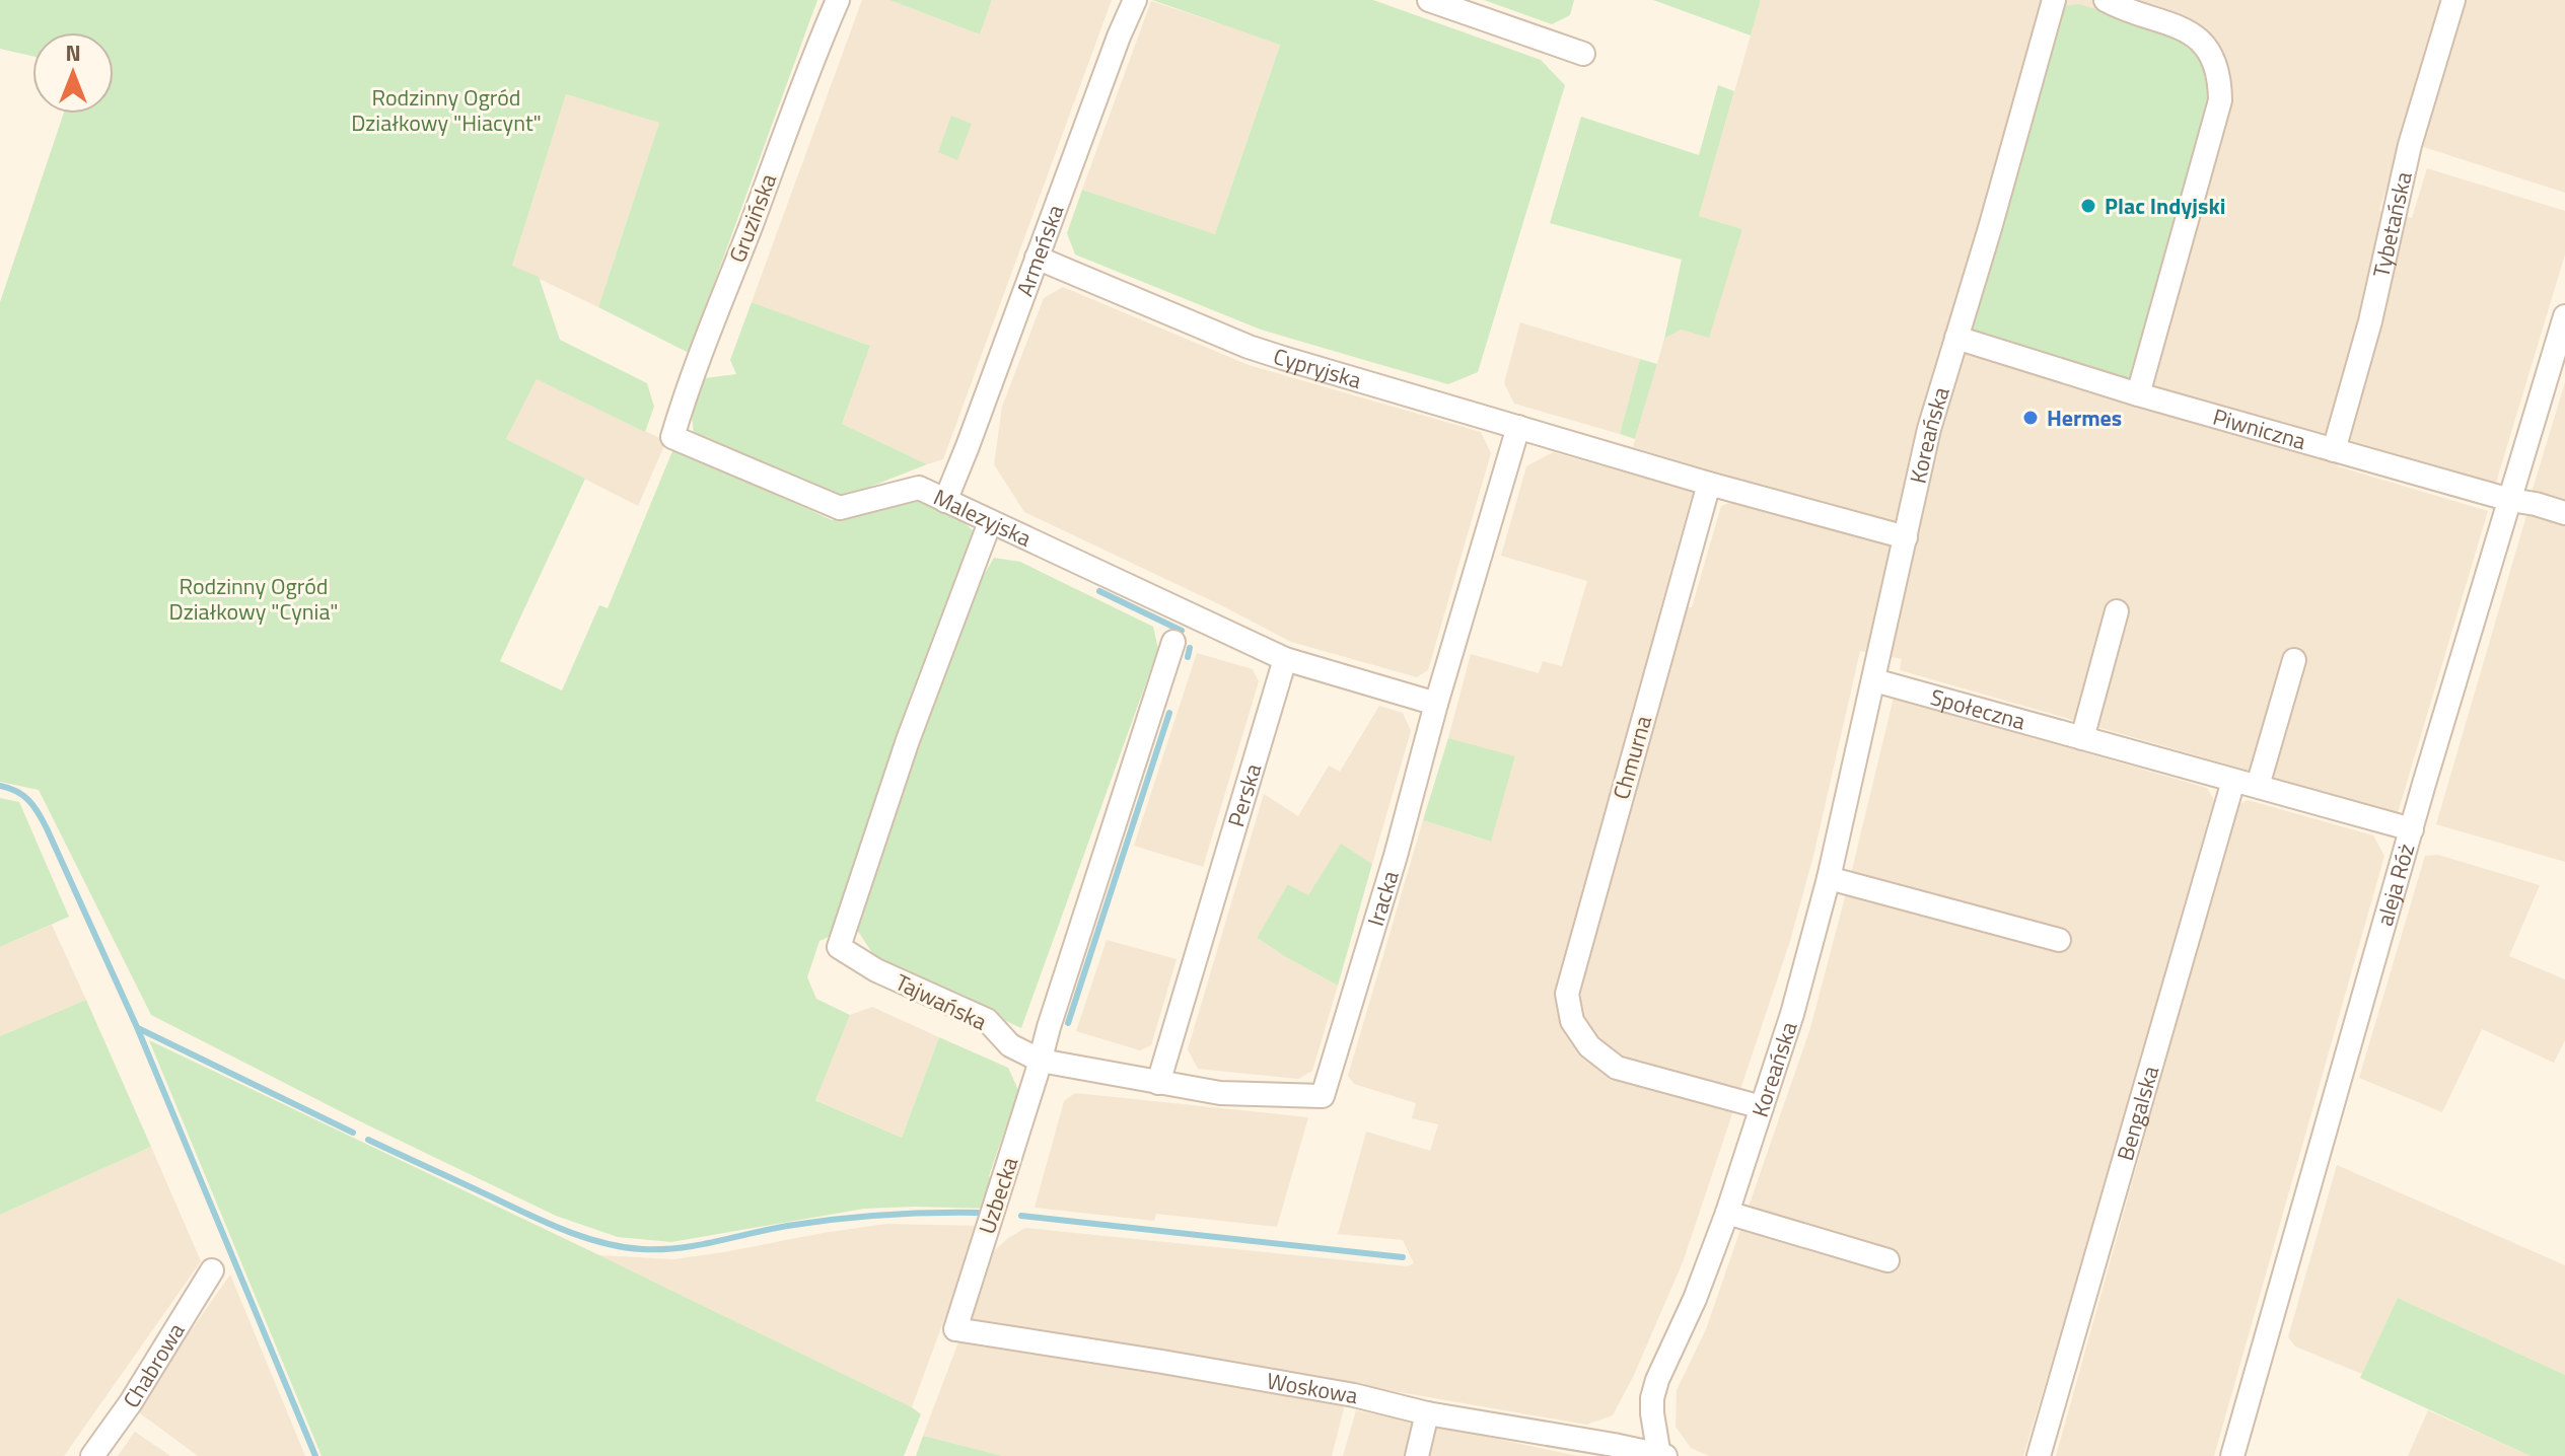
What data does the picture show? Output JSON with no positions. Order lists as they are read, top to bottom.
{
  "streets": {
    "street": [
      "Gruzińska",
      "Tybetańska",
      "Armeńska",
      "Cypryjska",
      "Piwniczna",
      "Koreańska",
      "Malezyjska",
      "Społeczna",
      "Chmurna",
      "Perska",
      "aleja Róż",
      "Iracka",
      "Tajwańska",
      "Bengalska",
      "Uzbecka",
      "Chabrowa",
      "Woskowa"
    ]
  },
  "crossings": [
    ["Gruzińska", "Malezyjska"],
    ["Tybetańska", "Piwniczna"],
    ["Armeńska", "Cypryjska"],
    ["Armeńska", "Malezyjska"],
    ["Cypryjska", "Chmurna"],
    ["Cypryjska", "Iracka"],
    ["Piwniczna", "Koreańska"],
    ["Piwniczna", "aleja Róż"],
    ["Koreańska", "Społeczna"],
    ["Koreańska", "Chmurna"],
    ["Koreańska", "Woskowa"],
    ["Malezyjska", "Perska"],
    ["Malezyjska", "Tajwańska"],
    ["Społeczna", "aleja Róż"],
    ["Społeczna", "Bengalska"],
    ["Perska", "Iracka"],
    ["Iracka", "Tajwańska"],
    ["Iracka", "Uzbecka"],
    ["Tajwańska", "Uzbecka"],
    ["Uzbecka", "Woskowa"]
  ],
  "parks": ["Rodzinny Ogród Działkowy \"Hiacynt\"", "Rodzinny Ogród Działkowy \"Cynia\""],
  "places": ["Plac Indyjski", "Hermes"],
  "north": "top"
}
